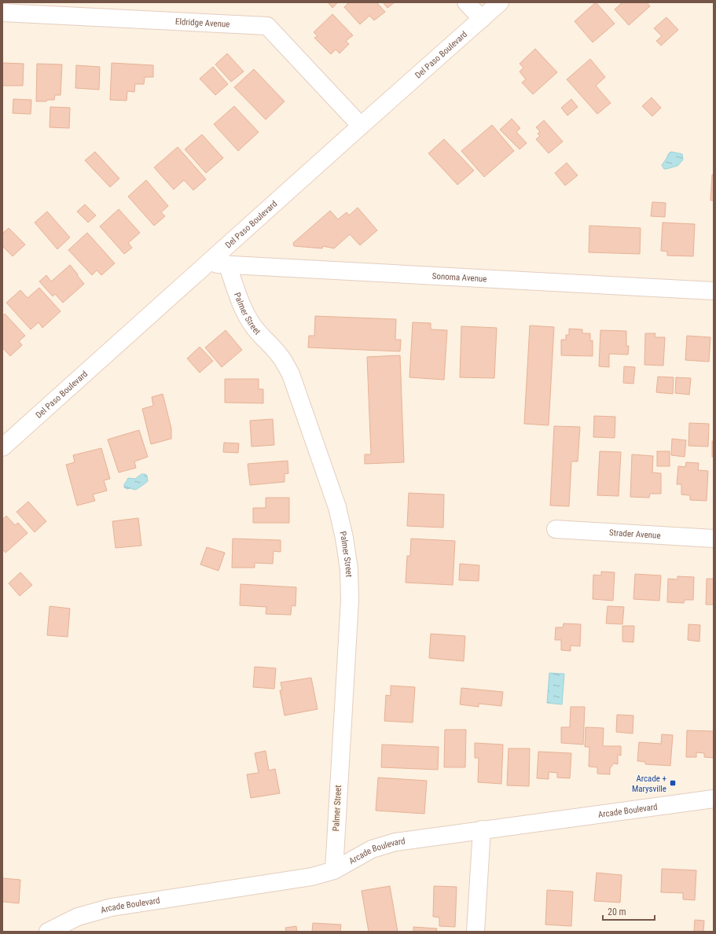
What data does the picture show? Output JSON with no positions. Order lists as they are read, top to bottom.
{
  "streets": {
    "street": [
      "Eldridge Avenue",
      "Del Paso Boulevard",
      "Sonoma Avenue",
      "Palmer Street",
      "Strader Avenue",
      "Arcade Boulevard"
    ]
  },
  "crossings": [
    ["Eldridge Avenue", "Del Paso Boulevard"],
    ["Del Paso Boulevard", "Sonoma Avenue"],
    ["Sonoma Avenue", "Palmer Street"],
    ["Palmer Street", "Arcade Boulevard"]
  ],
  "places": {
    "transit": ["Arcade + Marysville"]
  },
  "scale_bar": "20 m"
}
